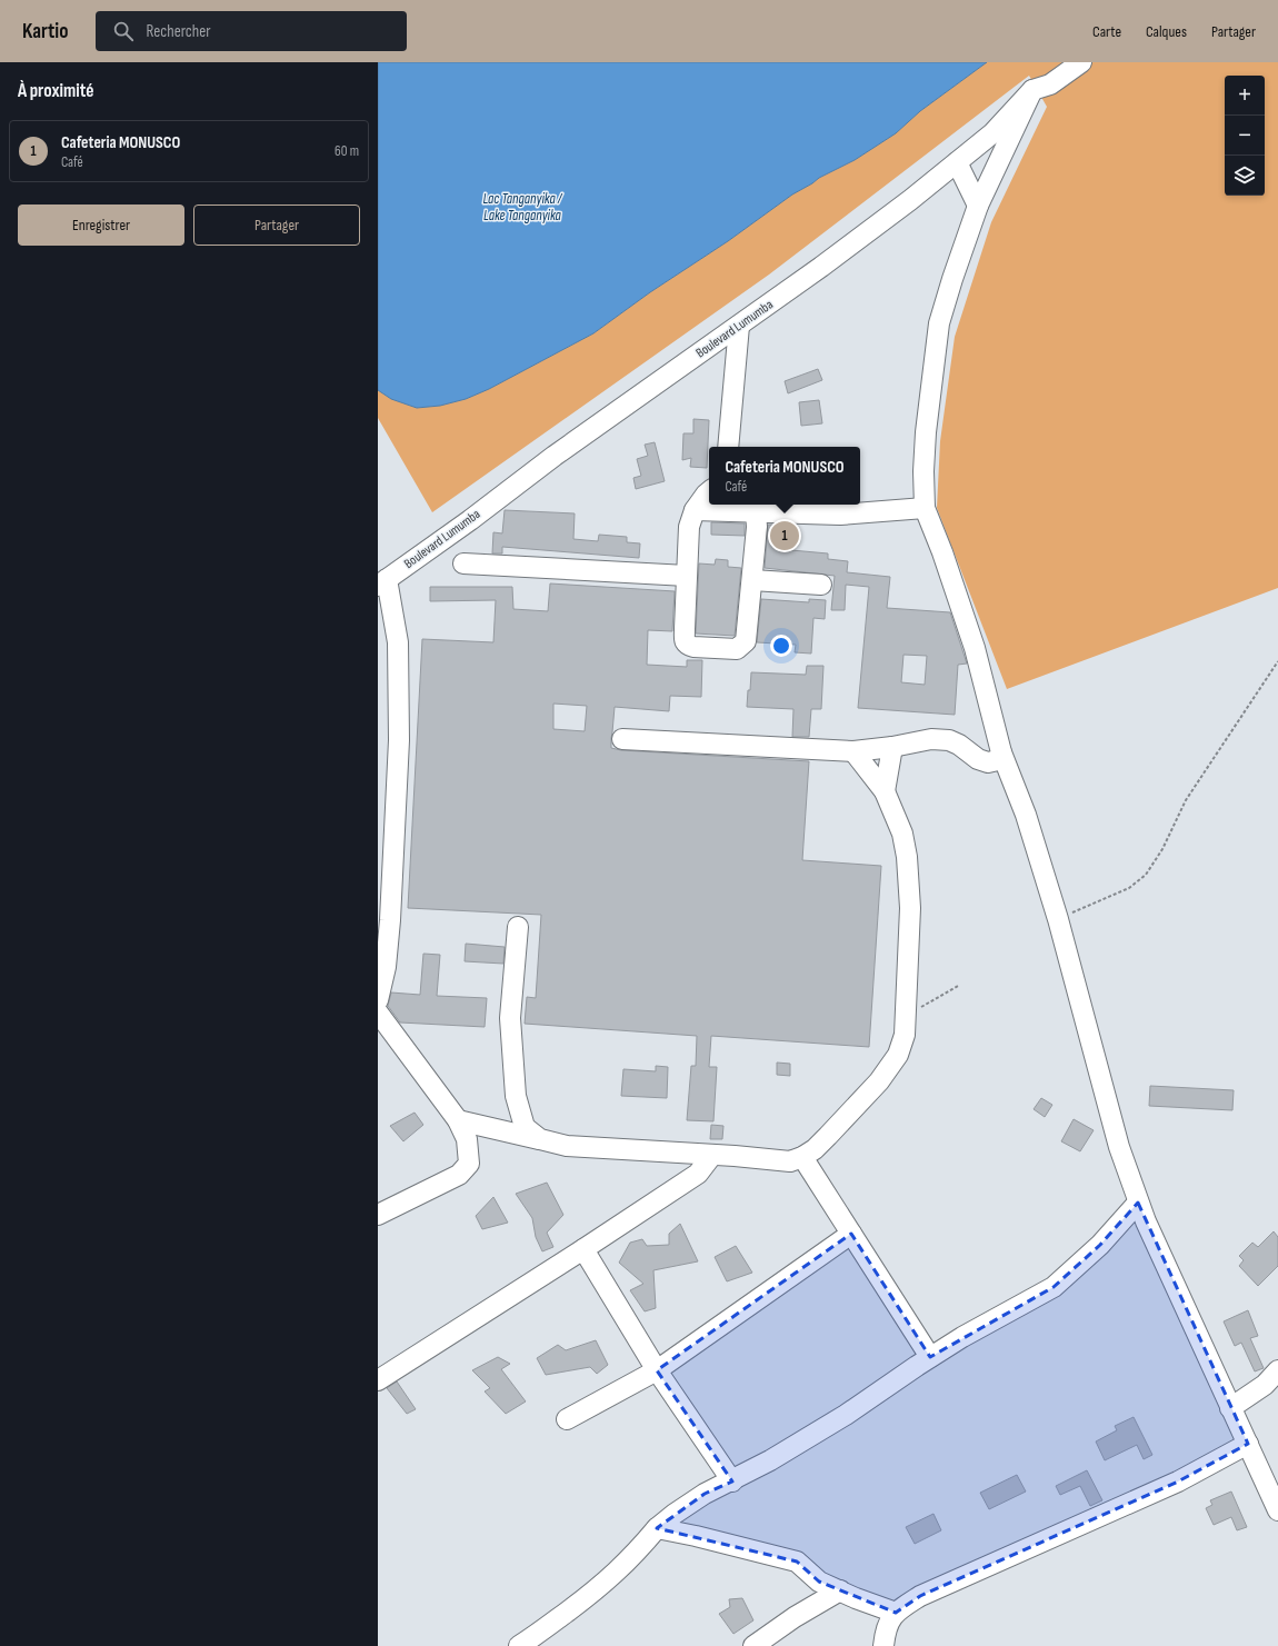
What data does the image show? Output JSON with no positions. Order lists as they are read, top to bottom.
{
  "streets": {
    "street": ["Boulevard Lumumba"]
  },
  "water": ["Lac Tanganyika / Lake Tanganyika"],
  "page": {
    "header": "Kartio",
    "search": "Rechercher",
    "nav": ["Carte", "Calques", "Partager"],
    "heading": "À proximité",
    "map_buttons": ["+", "−"],
    "list": [
      {
        "mark": "1",
        "name": "Cafeteria MONUSCO",
        "note": "Café",
        "value": "60 m"
      }
    ],
    "buttons": ["Enregistrer", "Partager"],
    "popup": ["Cafeteria MONUSCO", "Café"],
    "pins": "1"
  }
}
